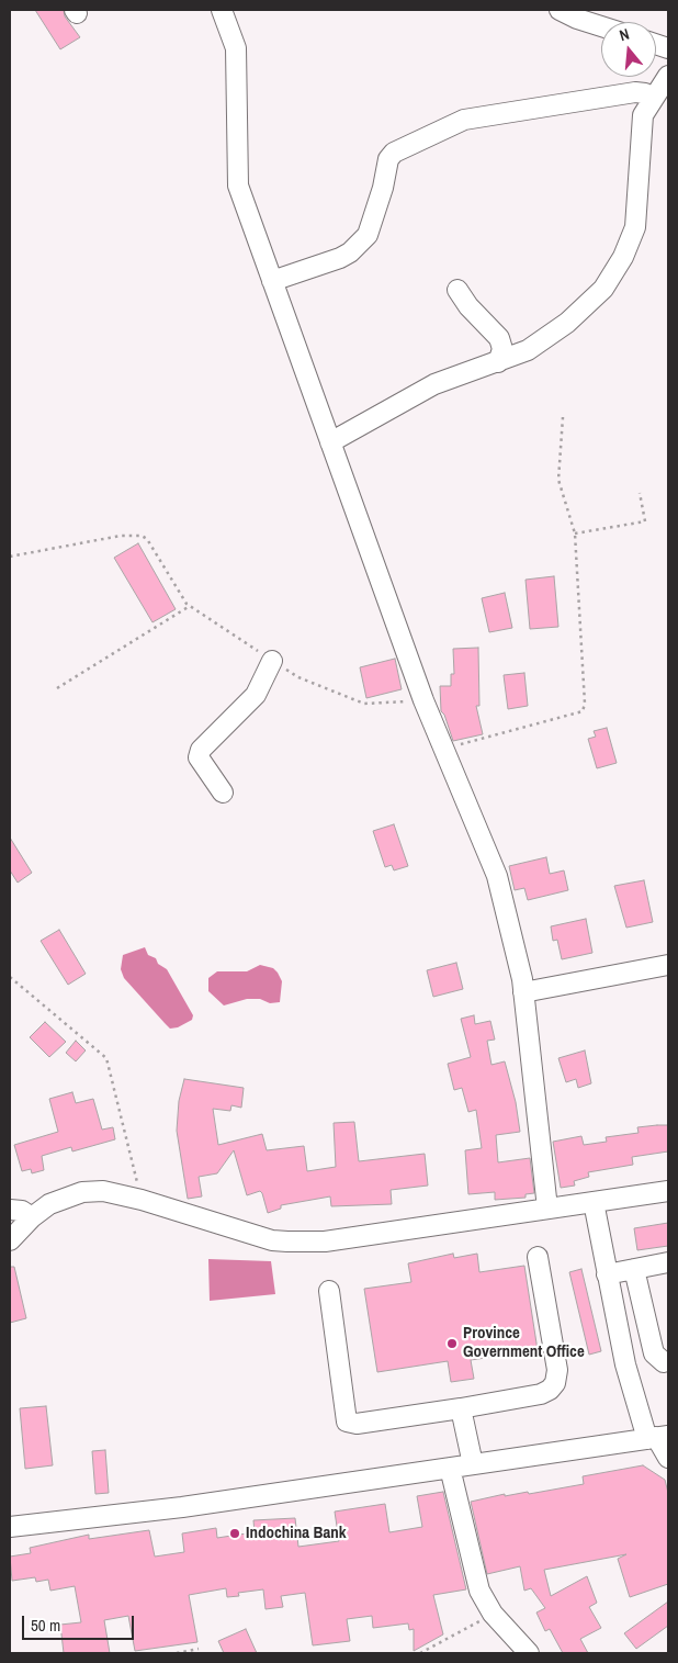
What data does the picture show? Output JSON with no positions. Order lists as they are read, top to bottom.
{
  "places": ["Province Government Office", "Indochina Bank"],
  "scale_bar": "50 m",
  "north": "top"
}
